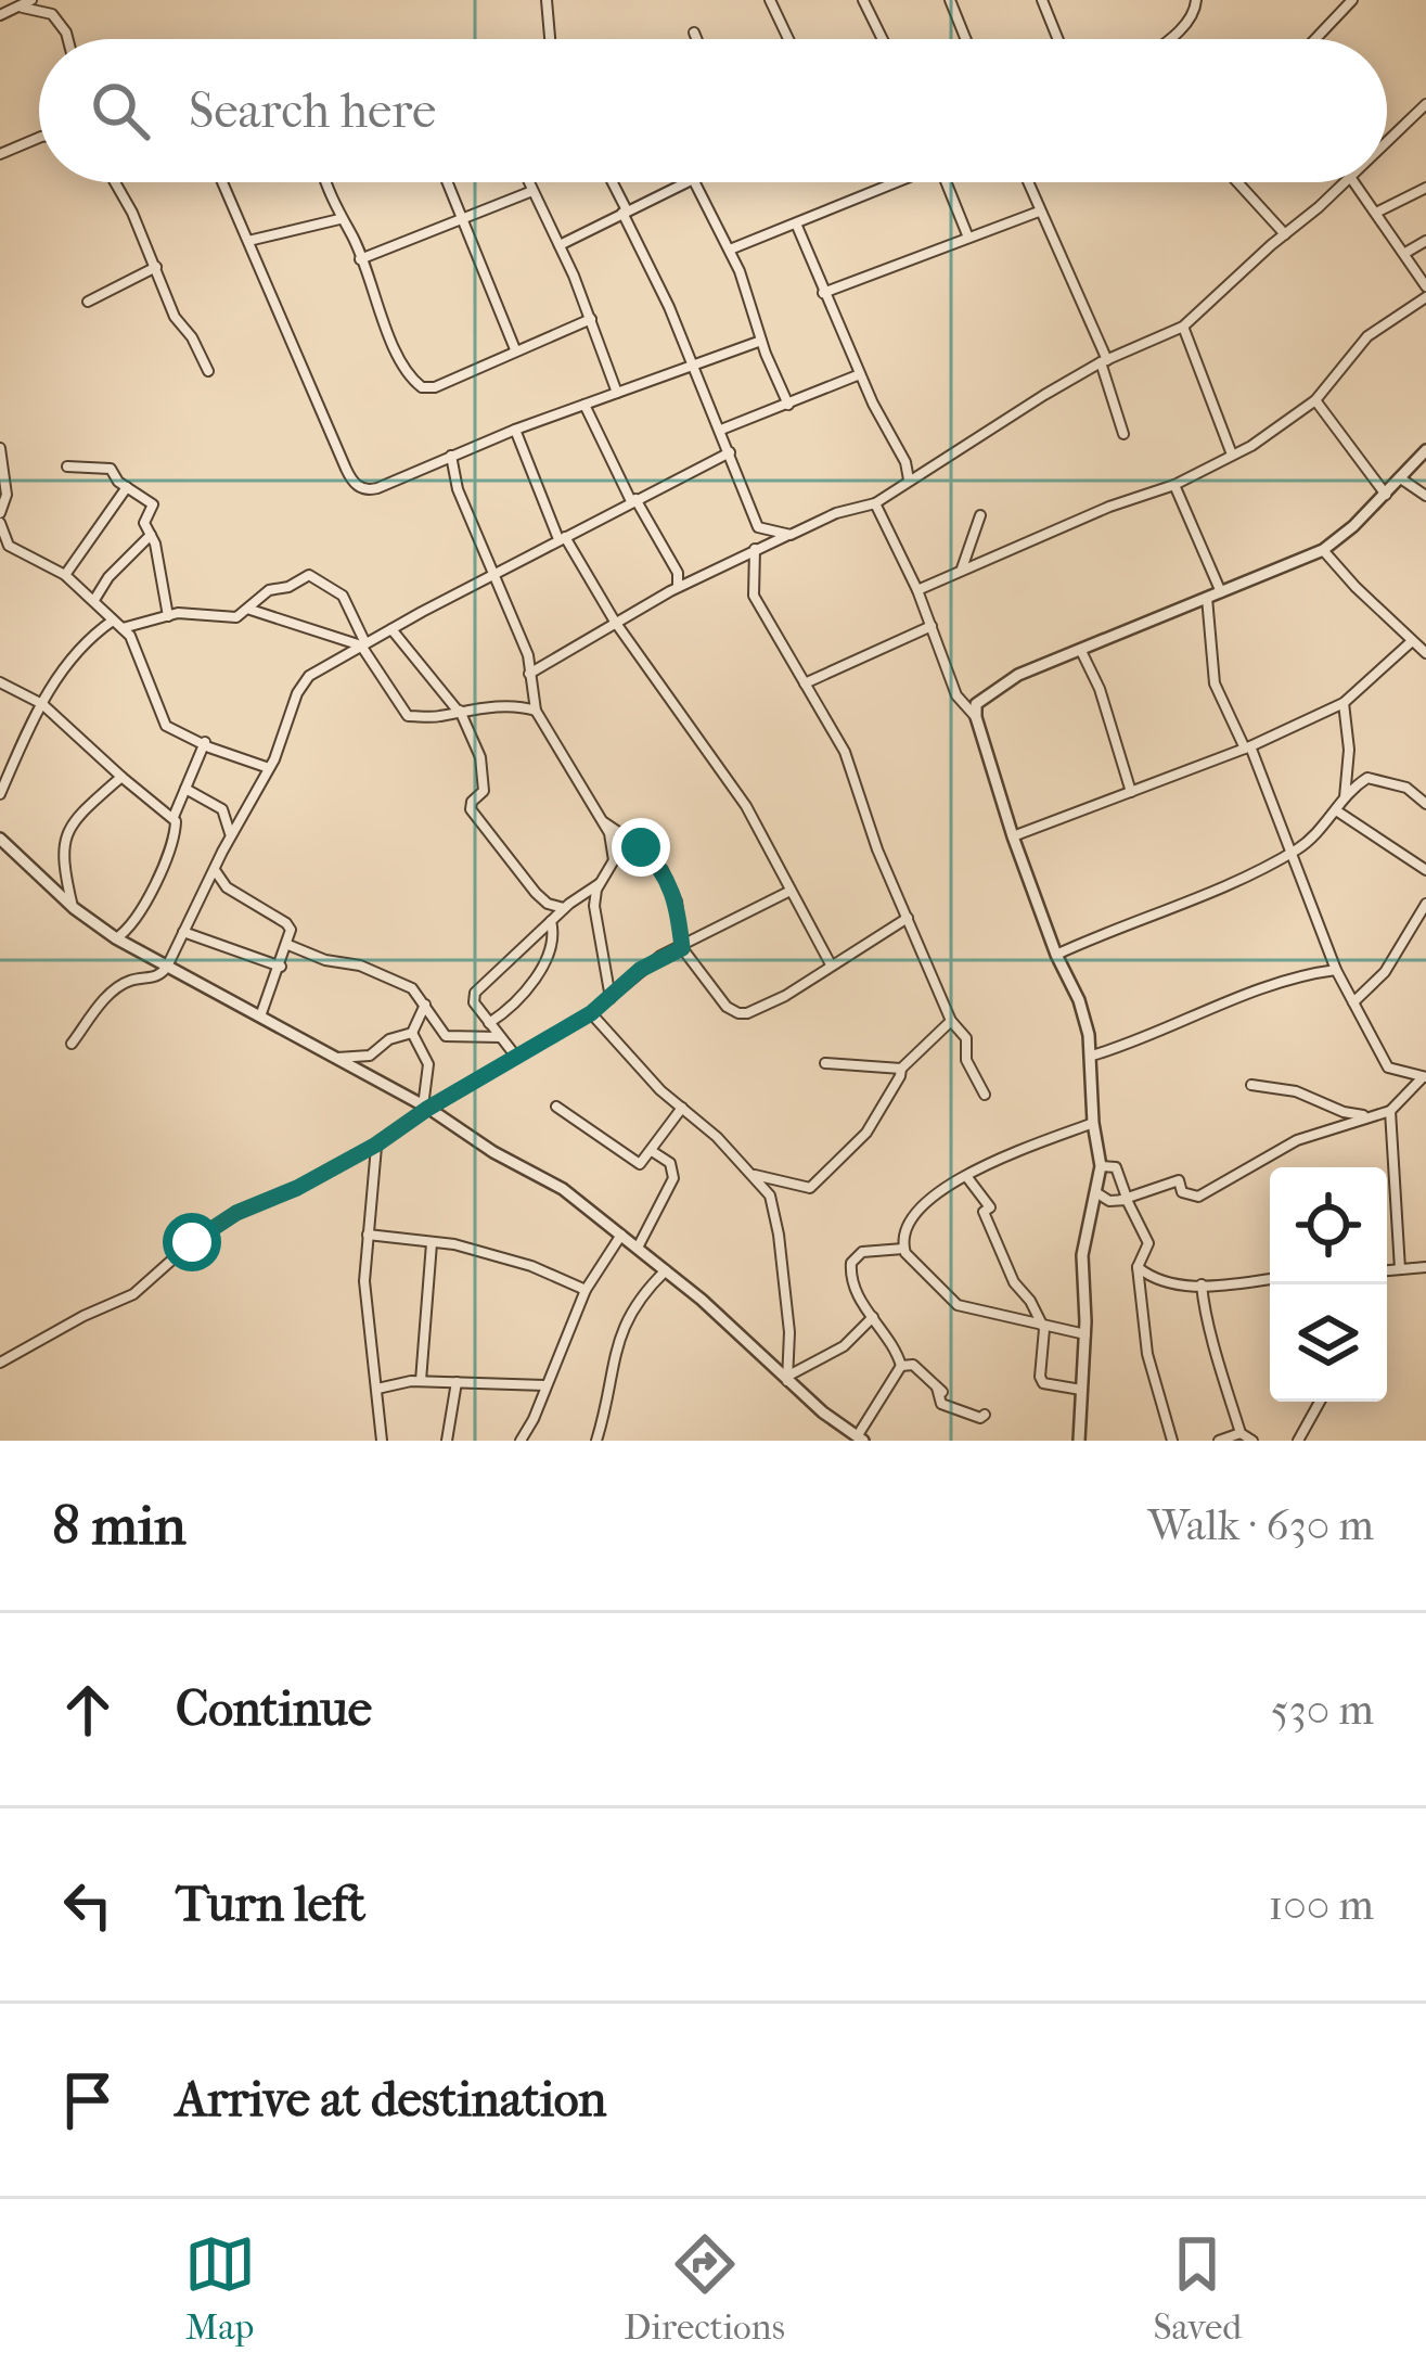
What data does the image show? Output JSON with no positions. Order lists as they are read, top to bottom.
{
  "page": {
    "search": "Search here",
    "heading": ["8 min", "Walk · 630 m"],
    "list": [
      ["Continue", "530 m"],
      ["Turn left", "100 m"],
      "Arrive at destination"
    ],
    "nav": ["Map", "Directions", "Saved"]
  }
}
